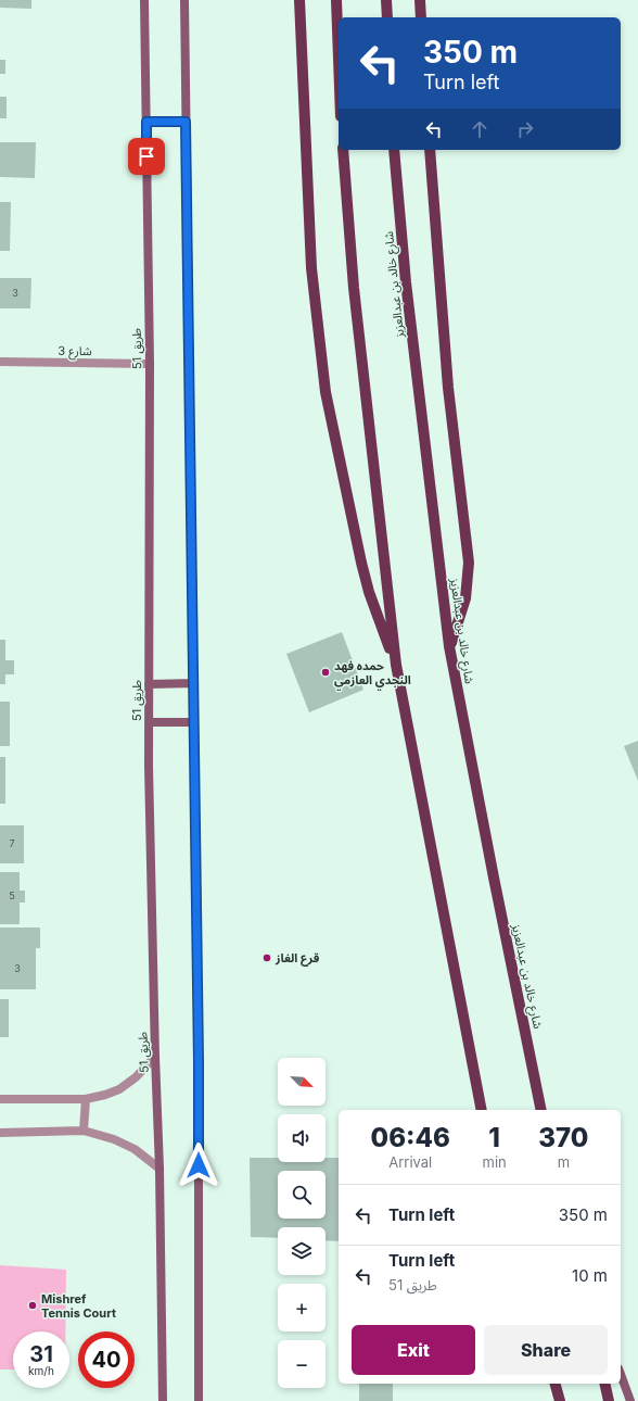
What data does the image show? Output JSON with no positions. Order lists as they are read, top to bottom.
{
  "streets": {
    "main road": ["شارع خالد بن عبدالعزيز"],
    "street": ["طريق 51", "شارع 3"]
  },
  "crossings": [
    ["طريق 51", "شارع 3"]
  ],
  "places": ["حمده فهد النجدي العازمي", "قرع الغاز", "Mishref Tennis Court"],
  "house_numbers": [
    "3",
    "7",
    "5",
    "3"
  ],
  "north": "bottom right",
  "page": {
    "turn": ["350 m", "Turn left"],
    "map_buttons": ["+", "−"],
    "eta": [
      "06:46",
      "Arrival",
      "1",
      "min",
      "370",
      "m"
    ],
    "list": [
      {
        "name": "Turn left",
        "value": "350 m"
      },
      {
        "name": "Turn left",
        "note": "طريق 51",
        "value": "10 m"
      }
    ],
    "buttons": ["Exit", "Share"],
    "speed": "31 km/h",
    "limit": "40"
  }
}
